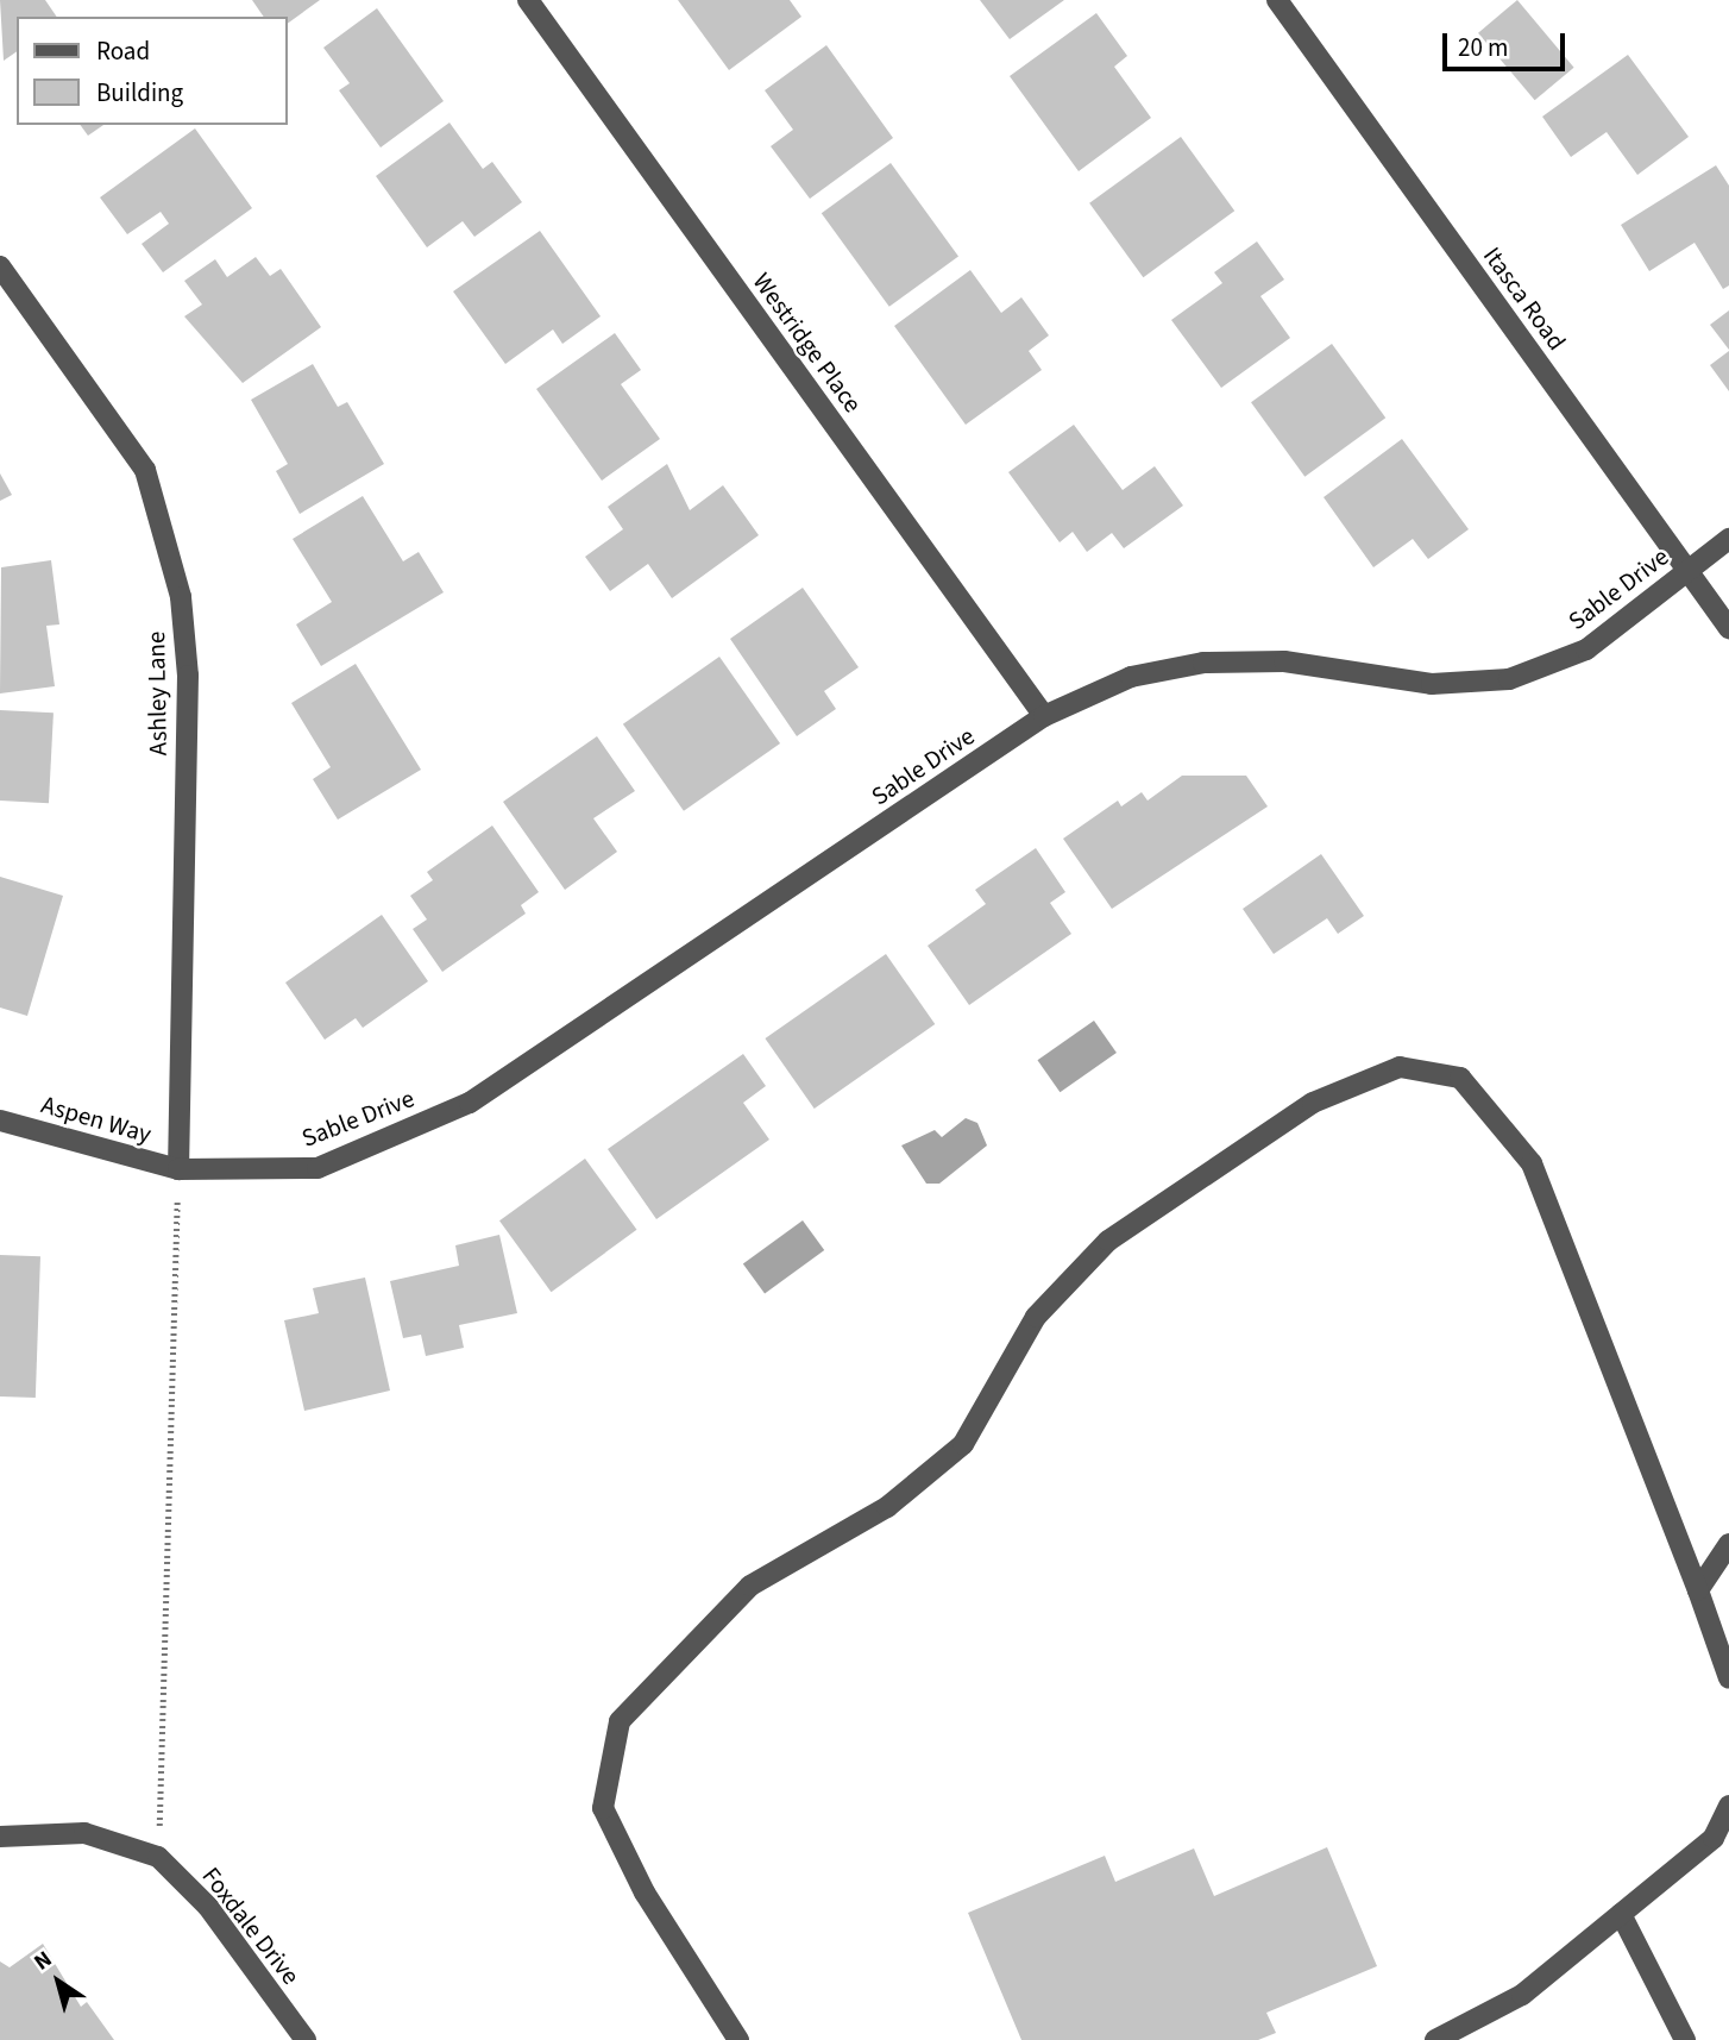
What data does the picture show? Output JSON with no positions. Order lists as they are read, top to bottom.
{
  "streets": {
    "street": [
      "Itasca Road",
      "Westridge Place",
      "Sable Drive",
      "Ashley Lane",
      "Aspen Way",
      "Foxdale Drive"
    ]
  },
  "crossings": [
    ["Itasca Road", "Sable Drive"],
    ["Westridge Place", "Sable Drive"],
    ["Sable Drive", "Ashley Lane"],
    ["Sable Drive", "Aspen Way"],
    ["Ashley Lane", "Aspen Way"]
  ],
  "legend": ["Road", "Building"],
  "scale_bar": "20 m",
  "north": "top left"
}
